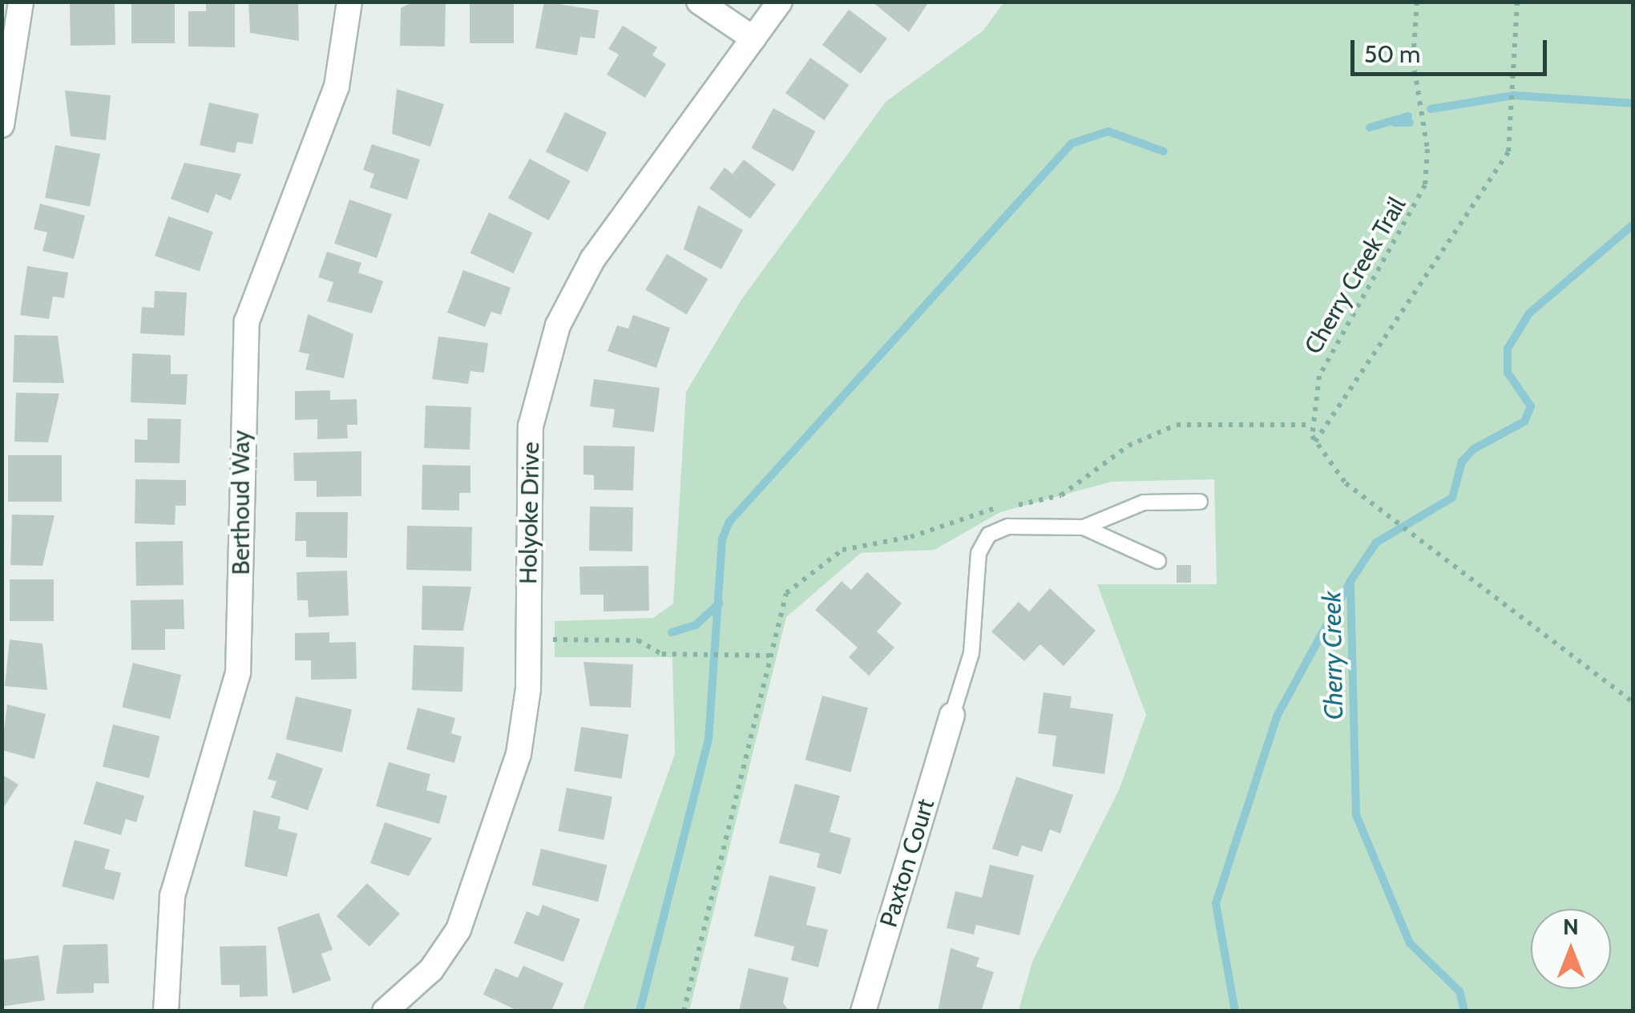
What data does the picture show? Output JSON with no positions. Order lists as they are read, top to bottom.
{
  "streets": {
    "street": ["Berthoud Way", "Holyoke Drive", "Paxton Court"],
    "path": ["Cherry Creek Trail"]
  },
  "water": ["Cherry Creek"],
  "scale_bar": "50 m",
  "north": "top"
}
